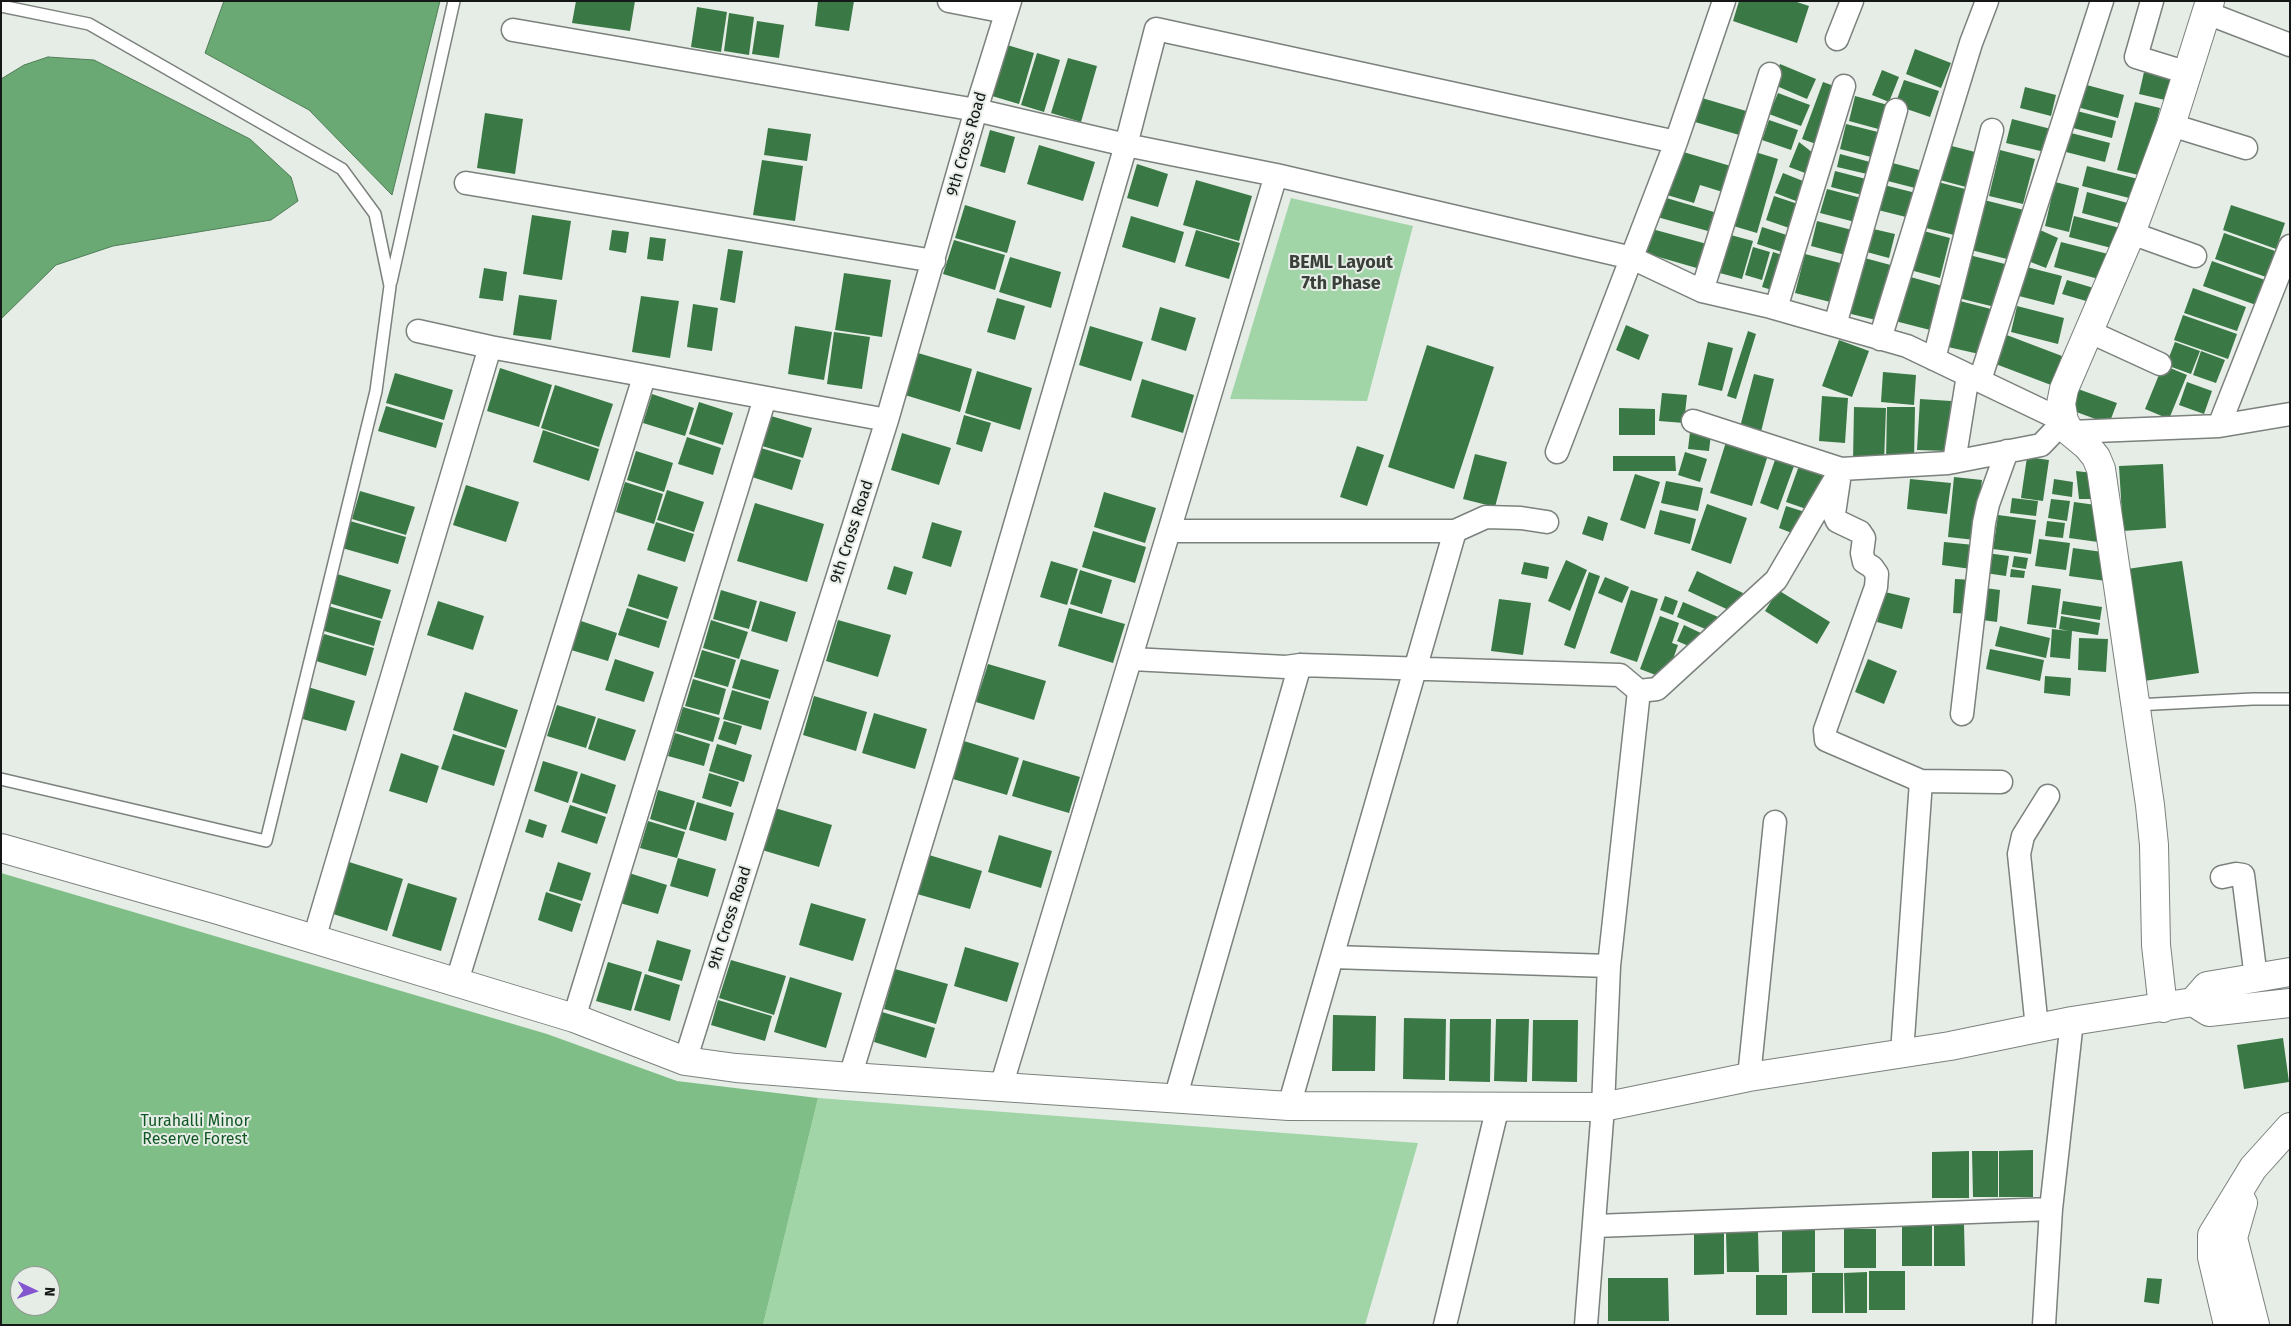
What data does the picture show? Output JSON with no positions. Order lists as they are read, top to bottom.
{
  "streets": {
    "street": ["9th Cross Road"]
  },
  "districts": ["BEML Layout 7th Phase"],
  "parks": ["Turahalli Minor Reserve Forest"],
  "north": "right"
}
